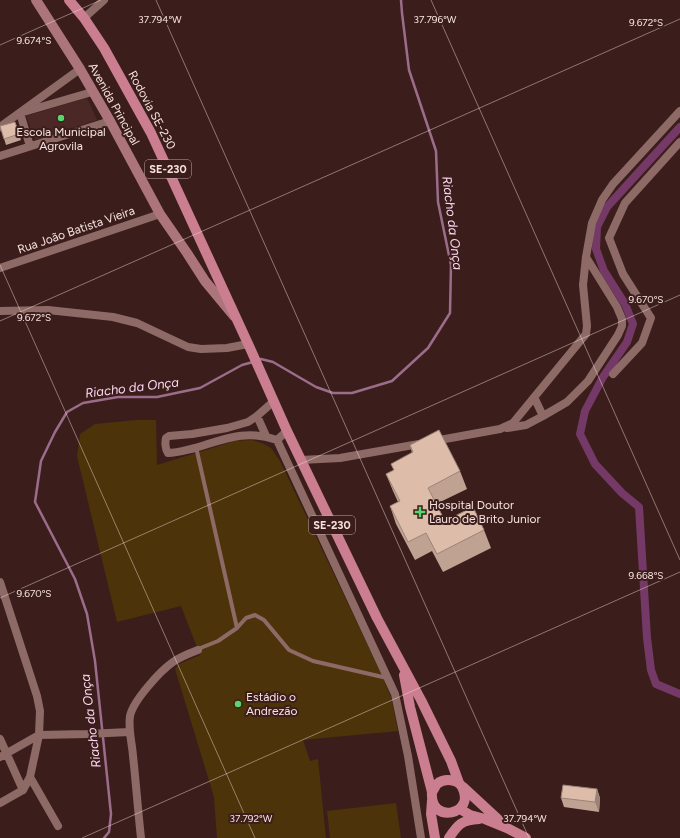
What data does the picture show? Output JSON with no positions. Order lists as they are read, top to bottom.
{
  "streets": {
    "main road": ["Rodovia SE-230", "SE-230"],
    "street": ["Avenida Principal", "Rua João Batista Vieira"]
  },
  "crossings": [
    ["Avenida Principal", "Rodovia SE-230"],
    ["Avenida Principal", "Rua João Batista Vieira"],
    ["Rodovia SE-230", "SE-230"]
  ],
  "water": ["Riacho da Onça"],
  "places": {
    "other": ["Escola Municipal Agrovila", "Estádio o Andrezão"],
    "health": ["Hospital Doutor Lauro de Brito Junior"]
  },
  "coordinates": [
    "37.794°W",
    "37.796°W",
    "9.672°S",
    "9.674°S",
    "9.670°S",
    "9.668°S",
    "37.792°W"
  ]
}
